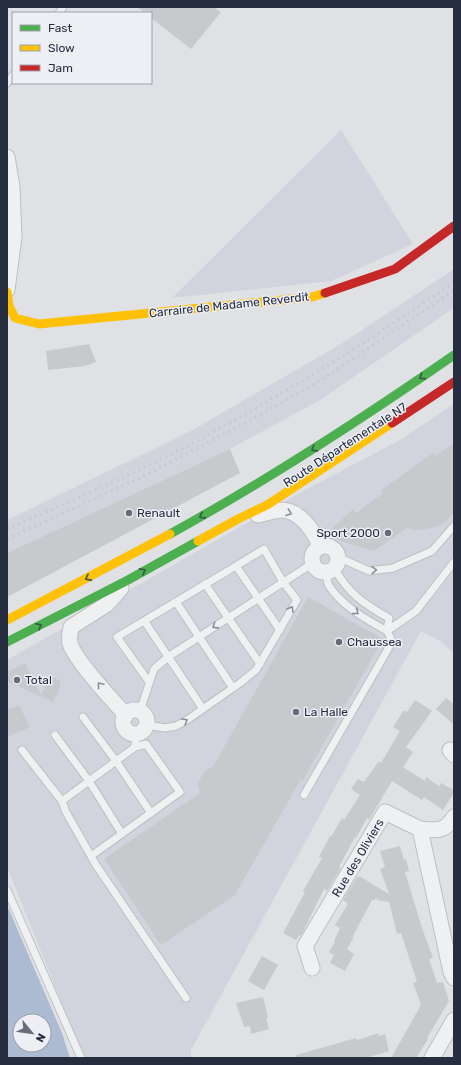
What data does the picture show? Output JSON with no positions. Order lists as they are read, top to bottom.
{
  "streets": {
    "main road": ["Carraire de Madame Reverdit", "Route Départementale N7"],
    "street": ["Rue des Oliviers"]
  },
  "places": [
    "Renault",
    "Sport 2000",
    "Chaussea",
    "Total",
    "La Halle"
  ],
  "legend": ["Fast", "Slow", "Jam"],
  "north": "bottom right"
}
